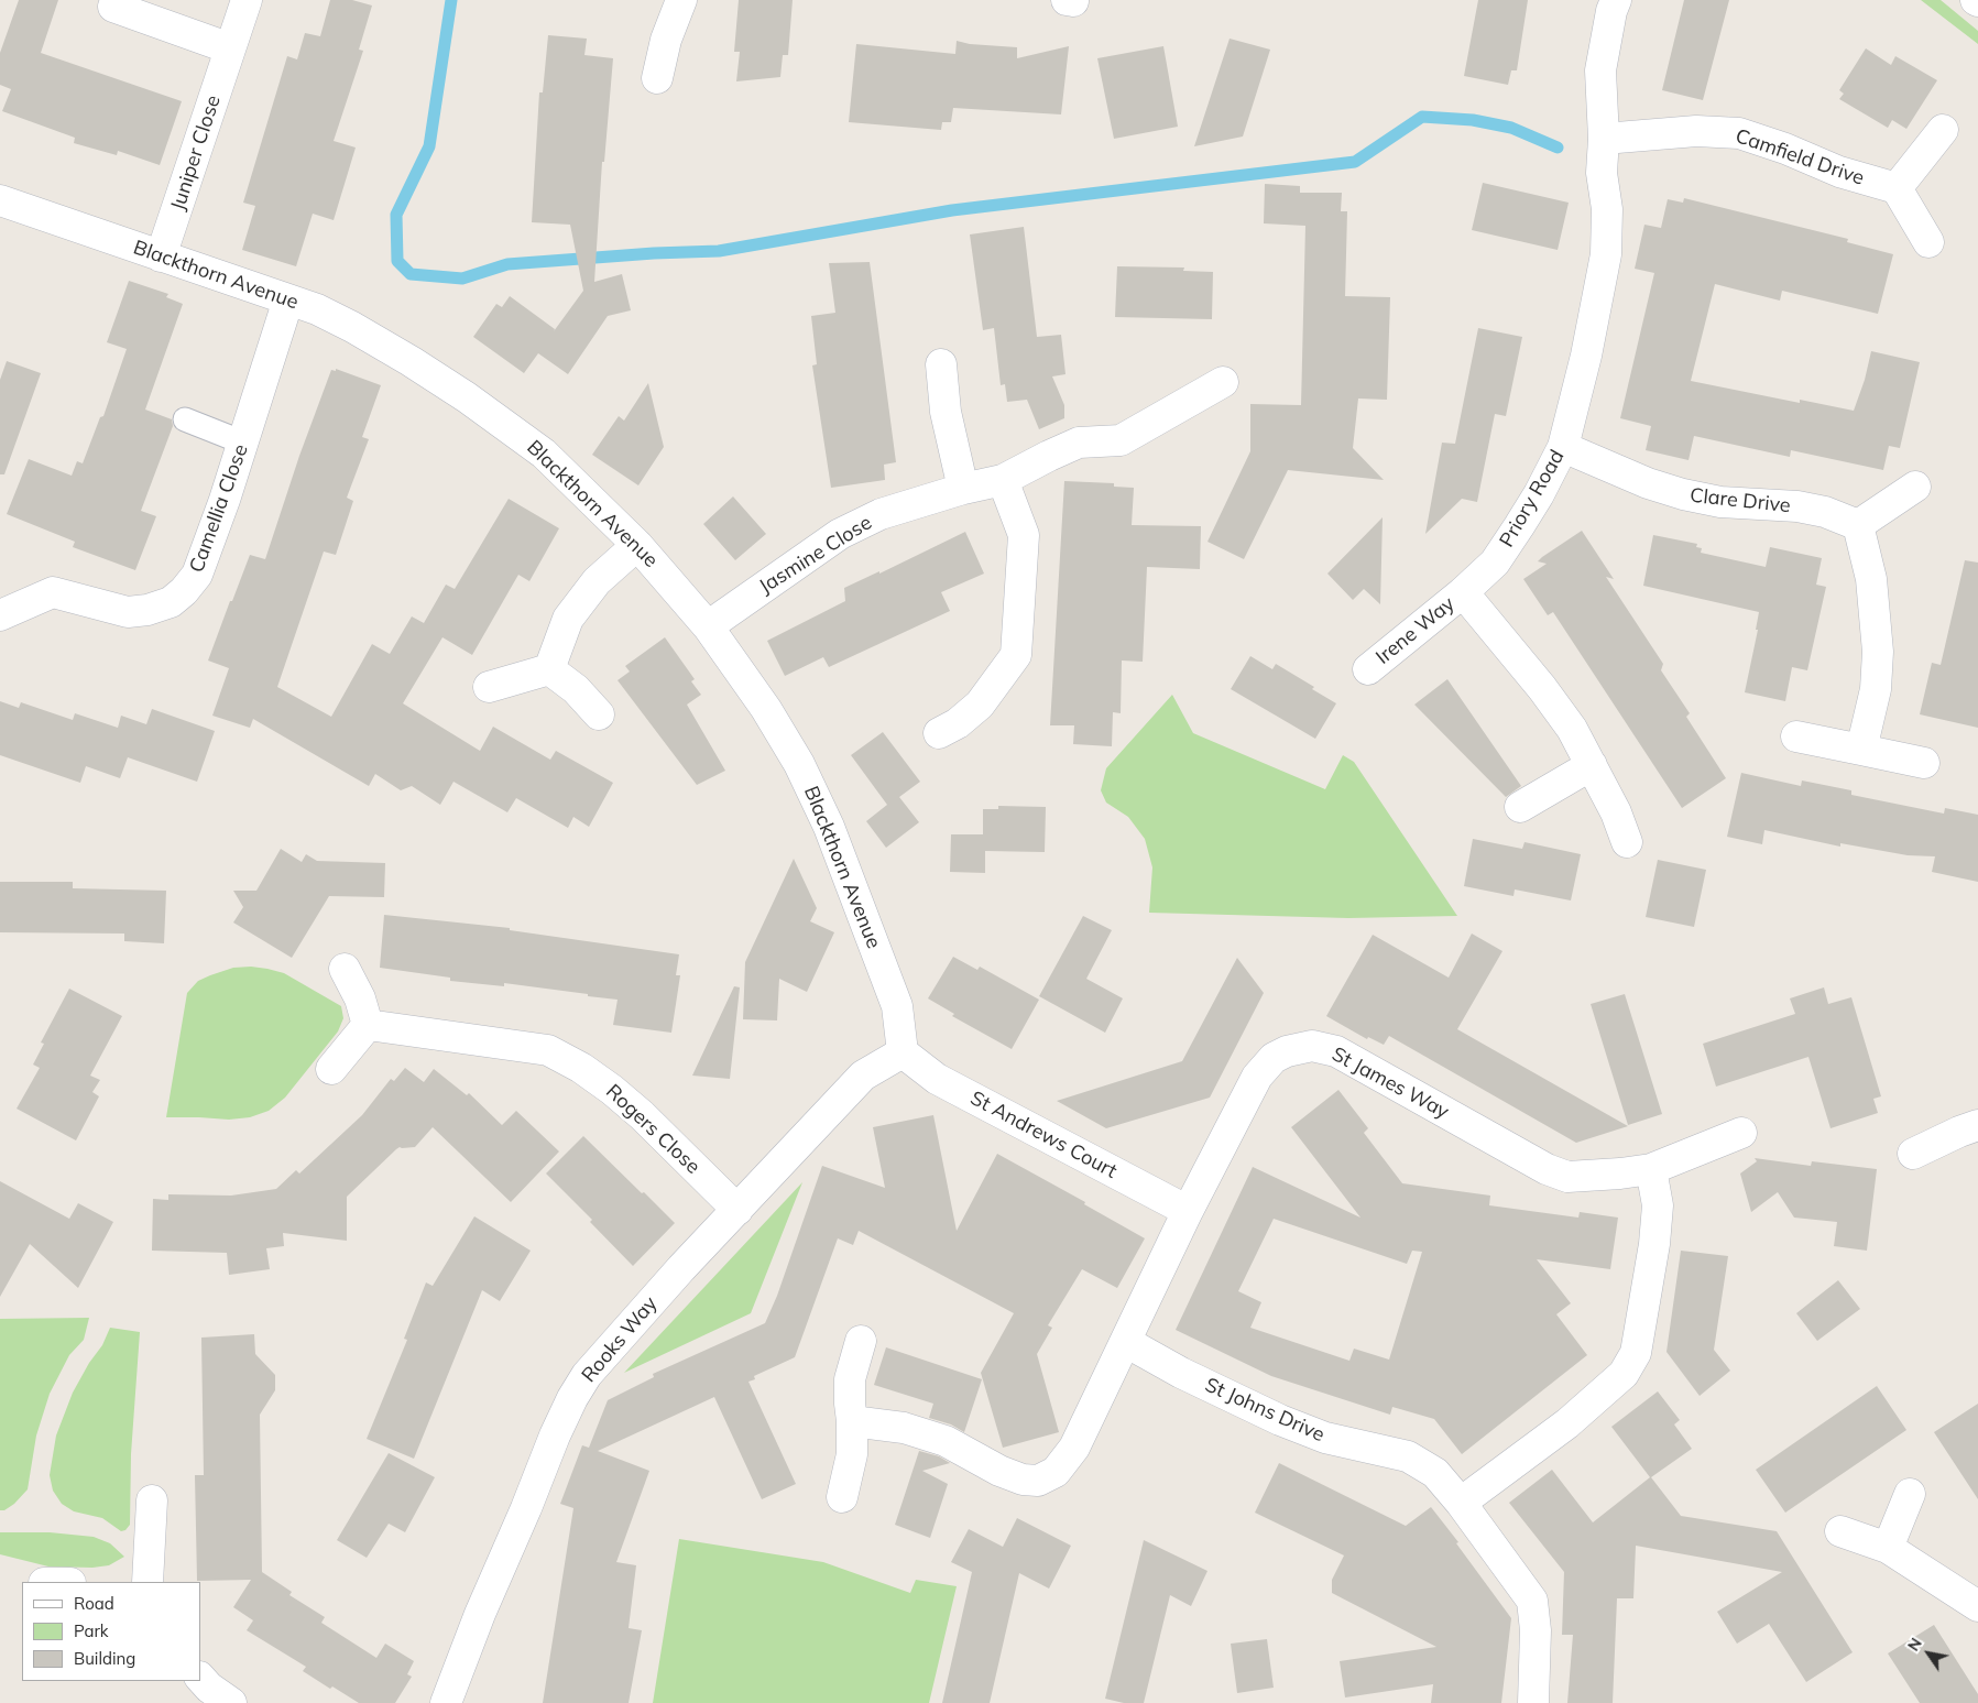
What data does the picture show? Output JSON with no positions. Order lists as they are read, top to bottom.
{
  "streets": {
    "street": [
      "Juniper Close",
      "Camfield Drive",
      "Blackthorn Avenue",
      "Priory Road",
      "Clare Drive",
      "Camellia Close",
      "Jasmine Close",
      "Irene Way",
      "St James Way",
      "Rogers Close",
      "St Andrews Court",
      "Rooks Way",
      "St Johns Drive"
    ]
  },
  "crossings": [
    ["Juniper Close", "Blackthorn Avenue"],
    ["Camfield Drive", "Priory Road"],
    ["Blackthorn Avenue", "Camellia Close"],
    ["Blackthorn Avenue", "Jasmine Close"],
    ["Blackthorn Avenue", "St Andrews Court"],
    ["Blackthorn Avenue", "Rooks Way"],
    ["Priory Road", "Clare Drive"],
    ["Priory Road", "Irene Way"],
    ["St James Way", "St Andrews Court"],
    ["St James Way", "St Johns Drive"],
    ["Rogers Close", "Rooks Way"],
    ["St Andrews Court", "Rooks Way"]
  ],
  "legend": ["Road", "Park", "Building"],
  "north": "top left"
}
